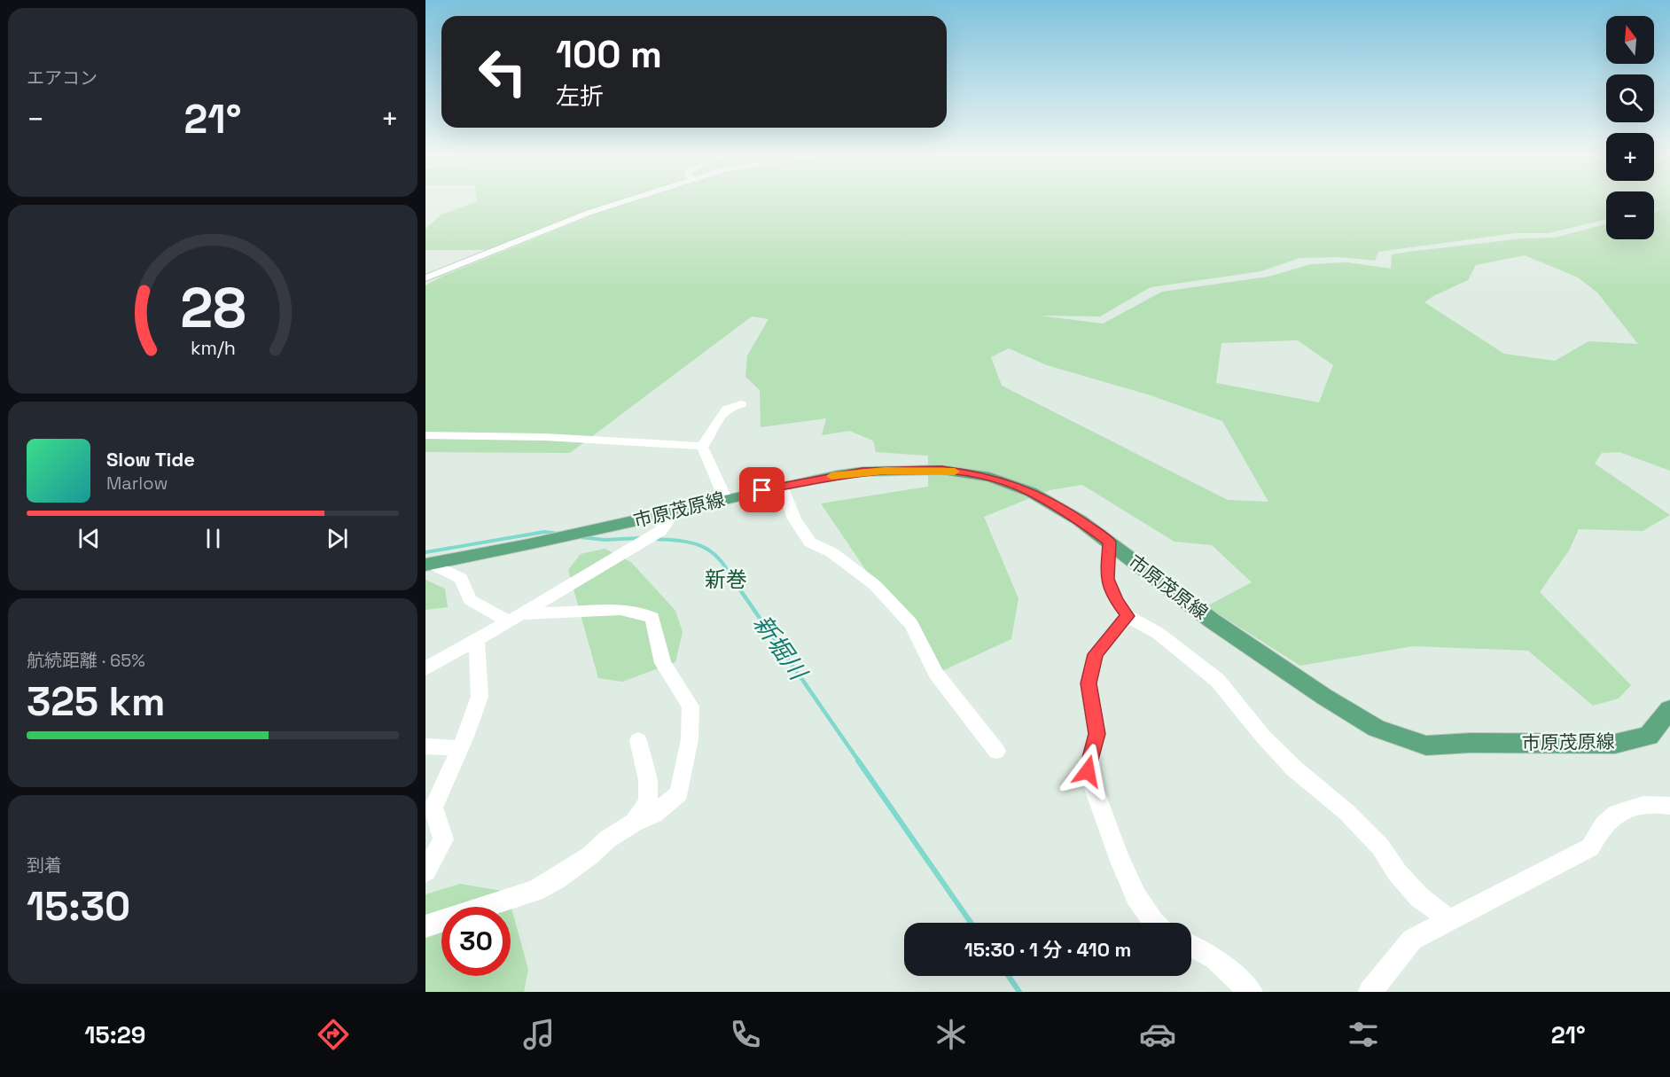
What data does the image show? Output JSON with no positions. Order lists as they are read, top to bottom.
{
  "streets": {
    "main road": ["市原茂原線"]
  },
  "districts": ["新巻"],
  "water": ["新堀川"],
  "north": "top",
  "page": {
    "tile": [
      "エアコン",
      ["航続距離 · 65%", "325 km"],
      ["到着", "15:30"]
    ],
    "map_buttons": ["+", "−"],
    "turn": ["100 m", "左折"],
    "heat": ["−", "21°", "+"],
    "song": ["Slow Tide", "Marlow"],
    "limit": "30",
    "trip": "15:30 · 1 分 · 410 m",
    "tabs": ["15:29", "21°"],
    "gauge": ["28", "km/h"]
  }
}
